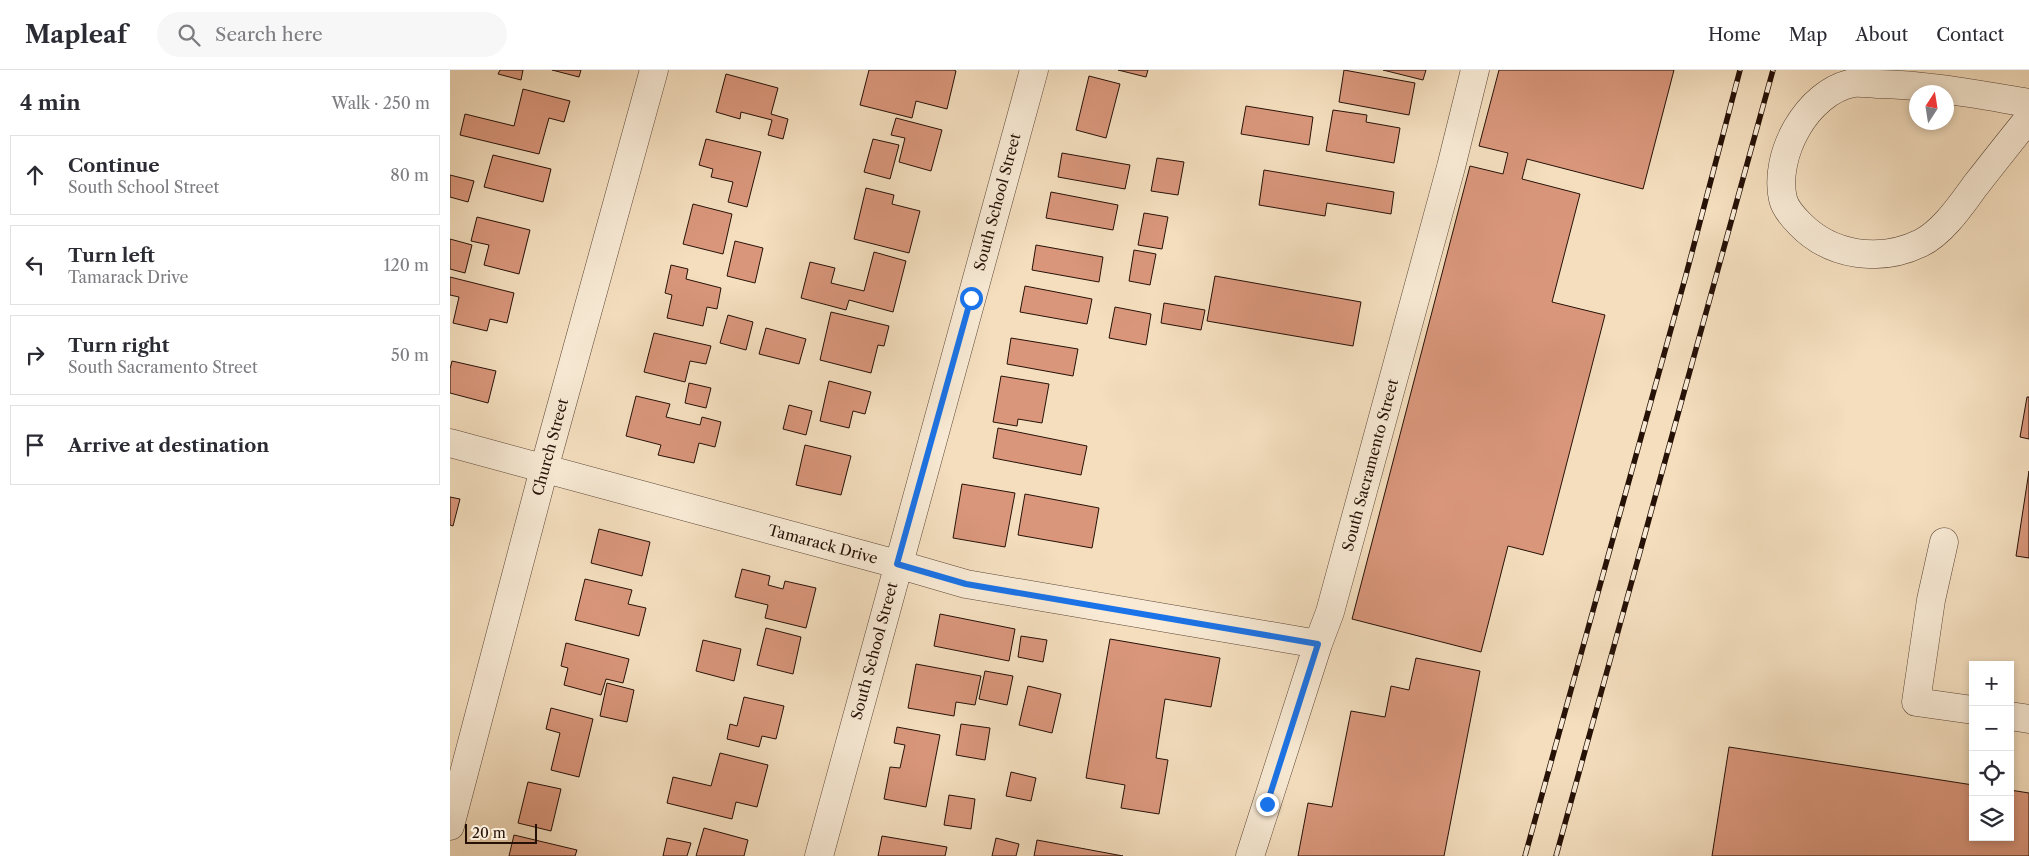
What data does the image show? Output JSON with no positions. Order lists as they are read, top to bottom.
{
  "streets": {
    "street": [
      "South School Street",
      "Church Street",
      "South Sacramento Street",
      "Tamarack Drive"
    ]
  },
  "crossings": [
    ["South School Street", "Tamarack Drive"],
    ["Church Street", "Tamarack Drive"],
    ["South Sacramento Street", "Tamarack Drive"]
  ],
  "scale_bar": "20 m",
  "north": "top",
  "page": {
    "header": "Mapleaf",
    "search": "Search here",
    "nav": [
      "Home",
      "Map",
      "About",
      "Contact"
    ],
    "heading": ["4 min", "Walk · 250 m"],
    "list": [
      ["Continue", "South School Street", "80 m"],
      ["Turn left", "Tamarack Drive", "120 m"],
      ["Turn right", "South Sacramento Street", "50 m"],
      "Arrive at destination"
    ],
    "map_buttons": ["+", "−"],
    "scale": "20 m"
  }
}
